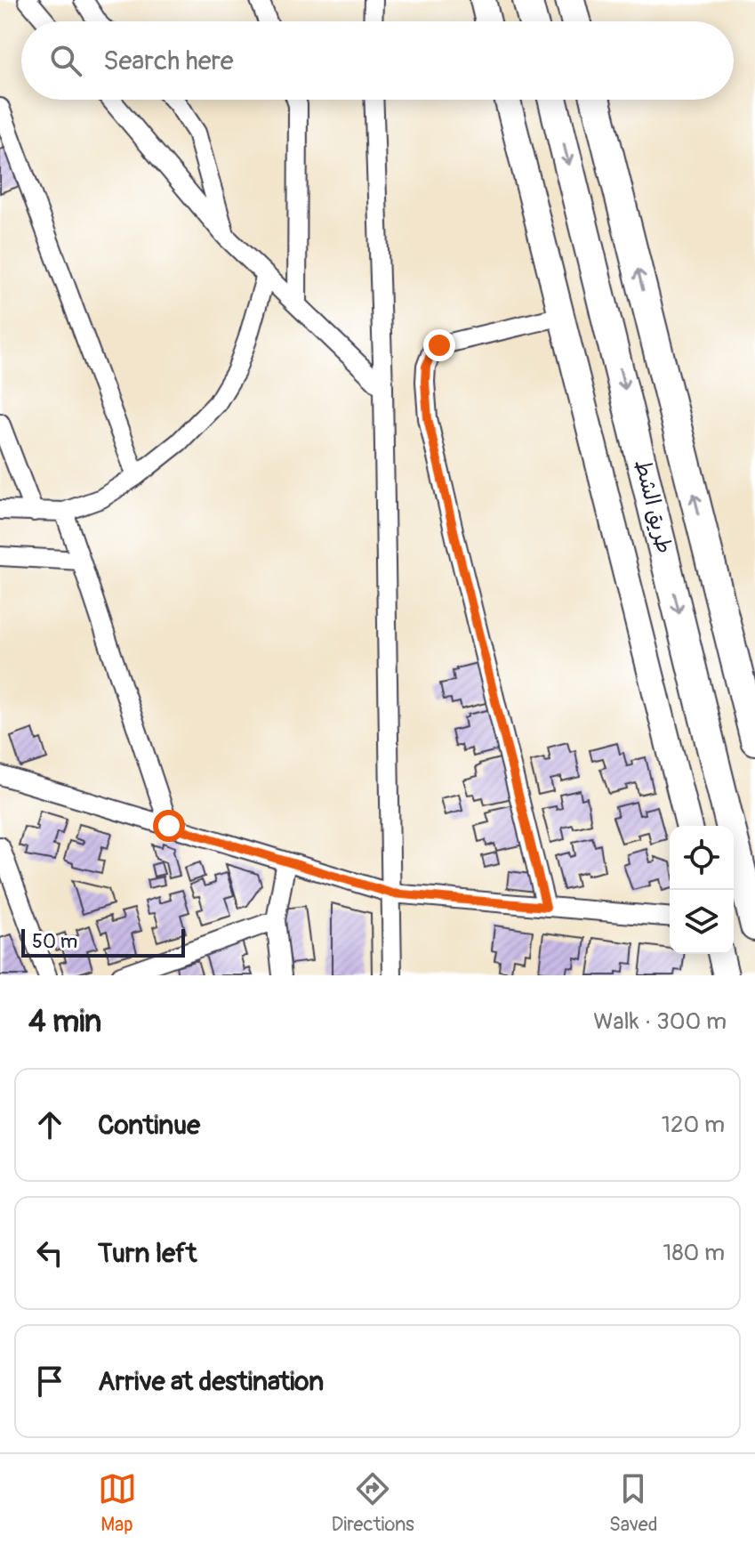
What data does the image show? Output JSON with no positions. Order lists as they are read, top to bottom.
{
  "streets": {
    "main road": ["طريق الشط"]
  },
  "scale_bar": "50 m",
  "page": {
    "search": "Search here",
    "scale": "50 m",
    "heading": ["4 min", "Walk · 300 m"],
    "list": [
      ["Continue", "120 m"],
      ["Turn left", "180 m"],
      "Arrive at destination"
    ],
    "nav": ["Map", "Directions", "Saved"]
  }
}
